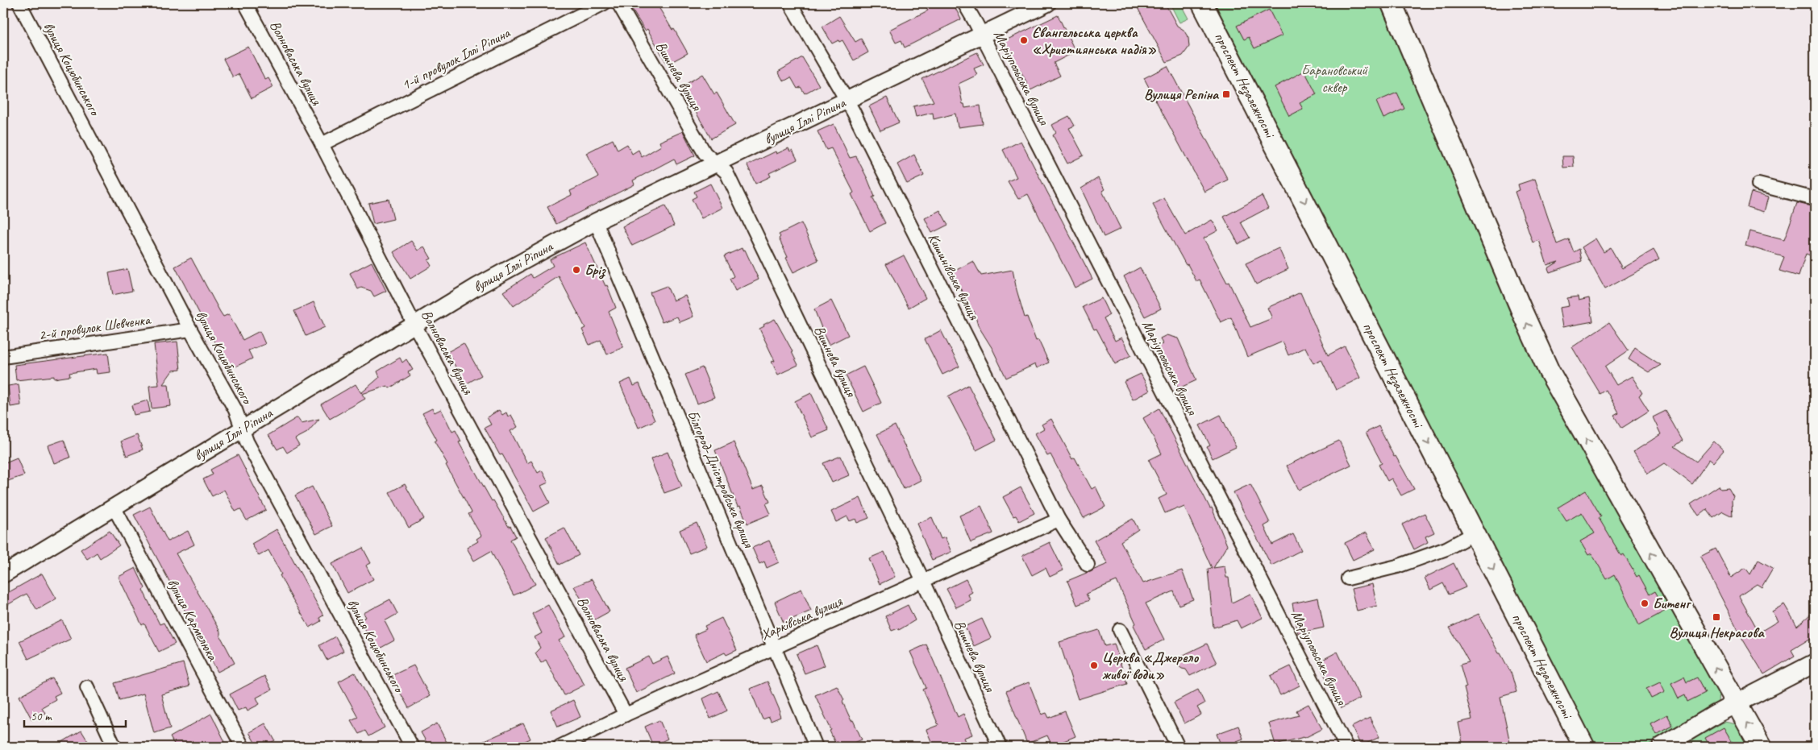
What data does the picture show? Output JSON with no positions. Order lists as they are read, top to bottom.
{
  "streets": {
    "main road": ["проспект Незалежності"],
    "street": [
      "1-й провулок Іллі Ріпина",
      "Волноваська вулиця",
      "вулиця Коцюбинського",
      "Вишнева вулиця",
      "Маріупольська вулиця",
      "вулиця Іллі Ріпина",
      "Кишинівська вулиця",
      "2-й провулок Шевченка",
      "Білгород-Дністровська вулиця",
      "Харківська вулиця",
      "вулиця Кармелюка"
    ]
  },
  "crossings": [
    ["1-й провулок Іллі Ріпина", "Волноваська вулиця"],
    ["Волноваська вулиця", "вулиця Іллі Ріпина"],
    ["Волноваська вулиця", "Харківська вулиця"],
    ["вулиця Коцюбинського", "вулиця Іллі Ріпина"],
    ["вулиця Коцюбинського", "2-й провулок Шевченка"],
    ["Вишнева вулиця", "вулиця Іллі Ріпина"],
    ["Вишнева вулиця", "Харківська вулиця"],
    ["Маріупольська вулиця", "вулиця Іллі Ріпина"],
    ["вулиця Іллі Ріпина", "Кишинівська вулиця"],
    ["вулиця Іллі Ріпина", "Білгород-Дністровська вулиця"],
    ["вулиця Іллі Ріпина", "вулиця Кармелюка"],
    ["Кишинівська вулиця", "Харківська вулиця"],
    ["Білгород-Дністровська вулиця", "Харківська вулиця"]
  ],
  "parks": ["Барановський сквер"],
  "places": {
    "other": [
      "Євангельська церква «Християнська надія»",
      "Бріз",
      "Битенг",
      "Церква «Джерело живої води»"
    ],
    "transit": ["Вулиця Рєпіна", "Вулиця Некрасова"]
  },
  "scale_bar": "50 m"
}
